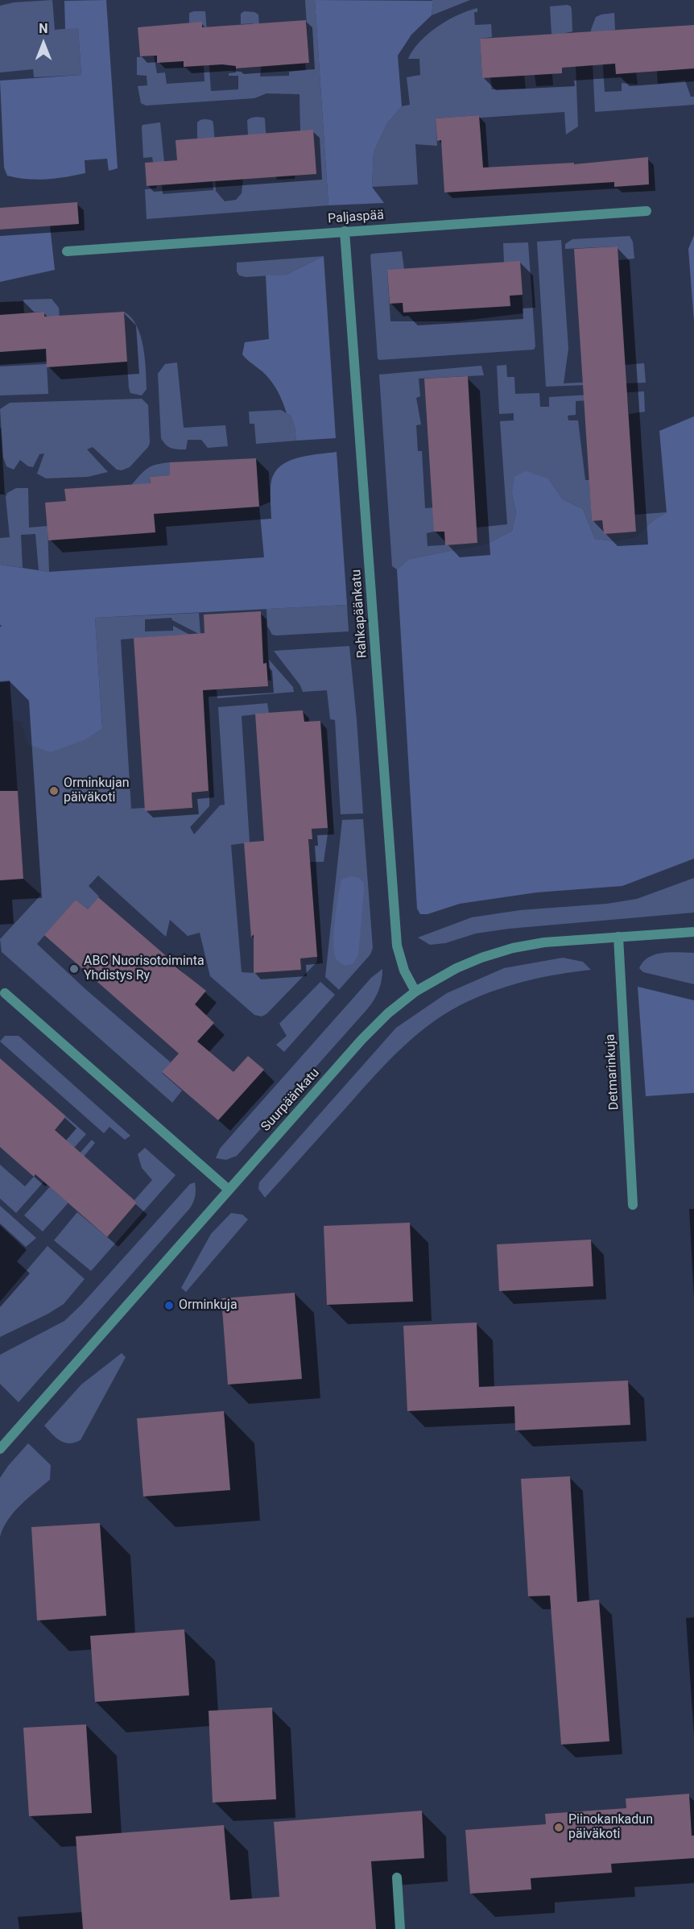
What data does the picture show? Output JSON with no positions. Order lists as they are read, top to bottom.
{
  "streets": {
    "street": [
      "Paljaspää",
      "Rahkapäänkatu",
      "Detmarinkuja",
      "Suurpäänkatu"
    ]
  },
  "crossings": [
    ["Paljaspää", "Rahkapäänkatu"],
    ["Rahkapäänkatu", "Suurpäänkatu"],
    ["Detmarinkuja", "Suurpäänkatu"]
  ],
  "places": [
    "Orminkujan päiväkoti",
    "ABC Nuorisotoiminta Yhdistys Ry",
    "Orminkuja",
    "Piinokankadun päiväkoti"
  ],
  "north": "top"
}
